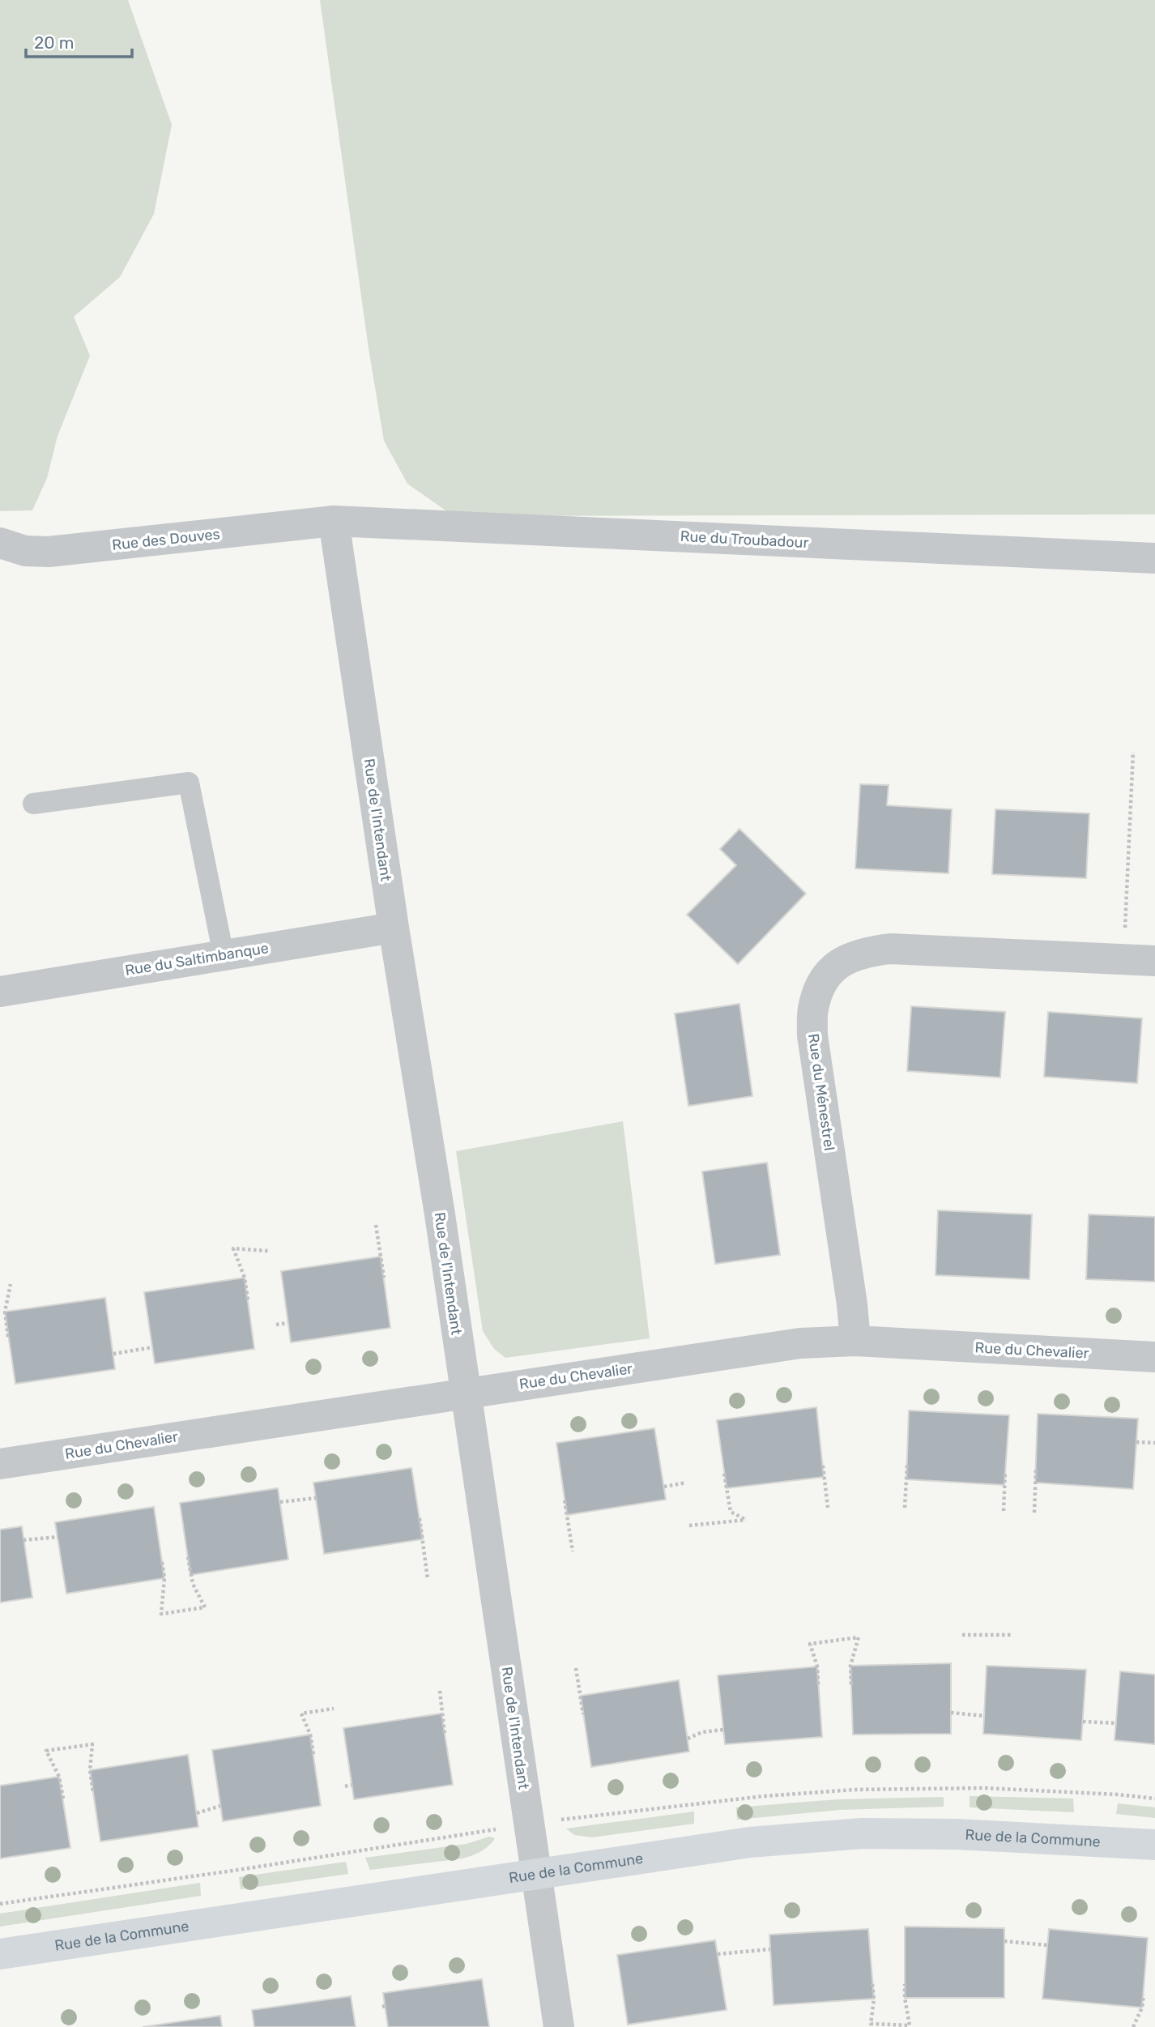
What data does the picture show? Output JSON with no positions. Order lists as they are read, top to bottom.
{
  "streets": {
    "street": [
      "Rue des Douves",
      "Rue du Troubadour",
      "Rue de l'Intendant",
      "Rue du Saltimbanque",
      "Rue du Ménestrel",
      "Rue du Chevalier",
      "Rue de la Commune"
    ]
  },
  "crossings": [
    ["Rue des Douves", "Rue du Troubadour"],
    ["Rue des Douves", "Rue de l'Intendant"],
    ["Rue du Troubadour", "Rue de l'Intendant"],
    ["Rue de l'Intendant", "Rue du Saltimbanque"],
    ["Rue de l'Intendant", "Rue du Chevalier"],
    ["Rue de l'Intendant", "Rue de la Commune"],
    ["Rue du Ménestrel", "Rue du Chevalier"]
  ],
  "scale_bar": "20 m"
}
